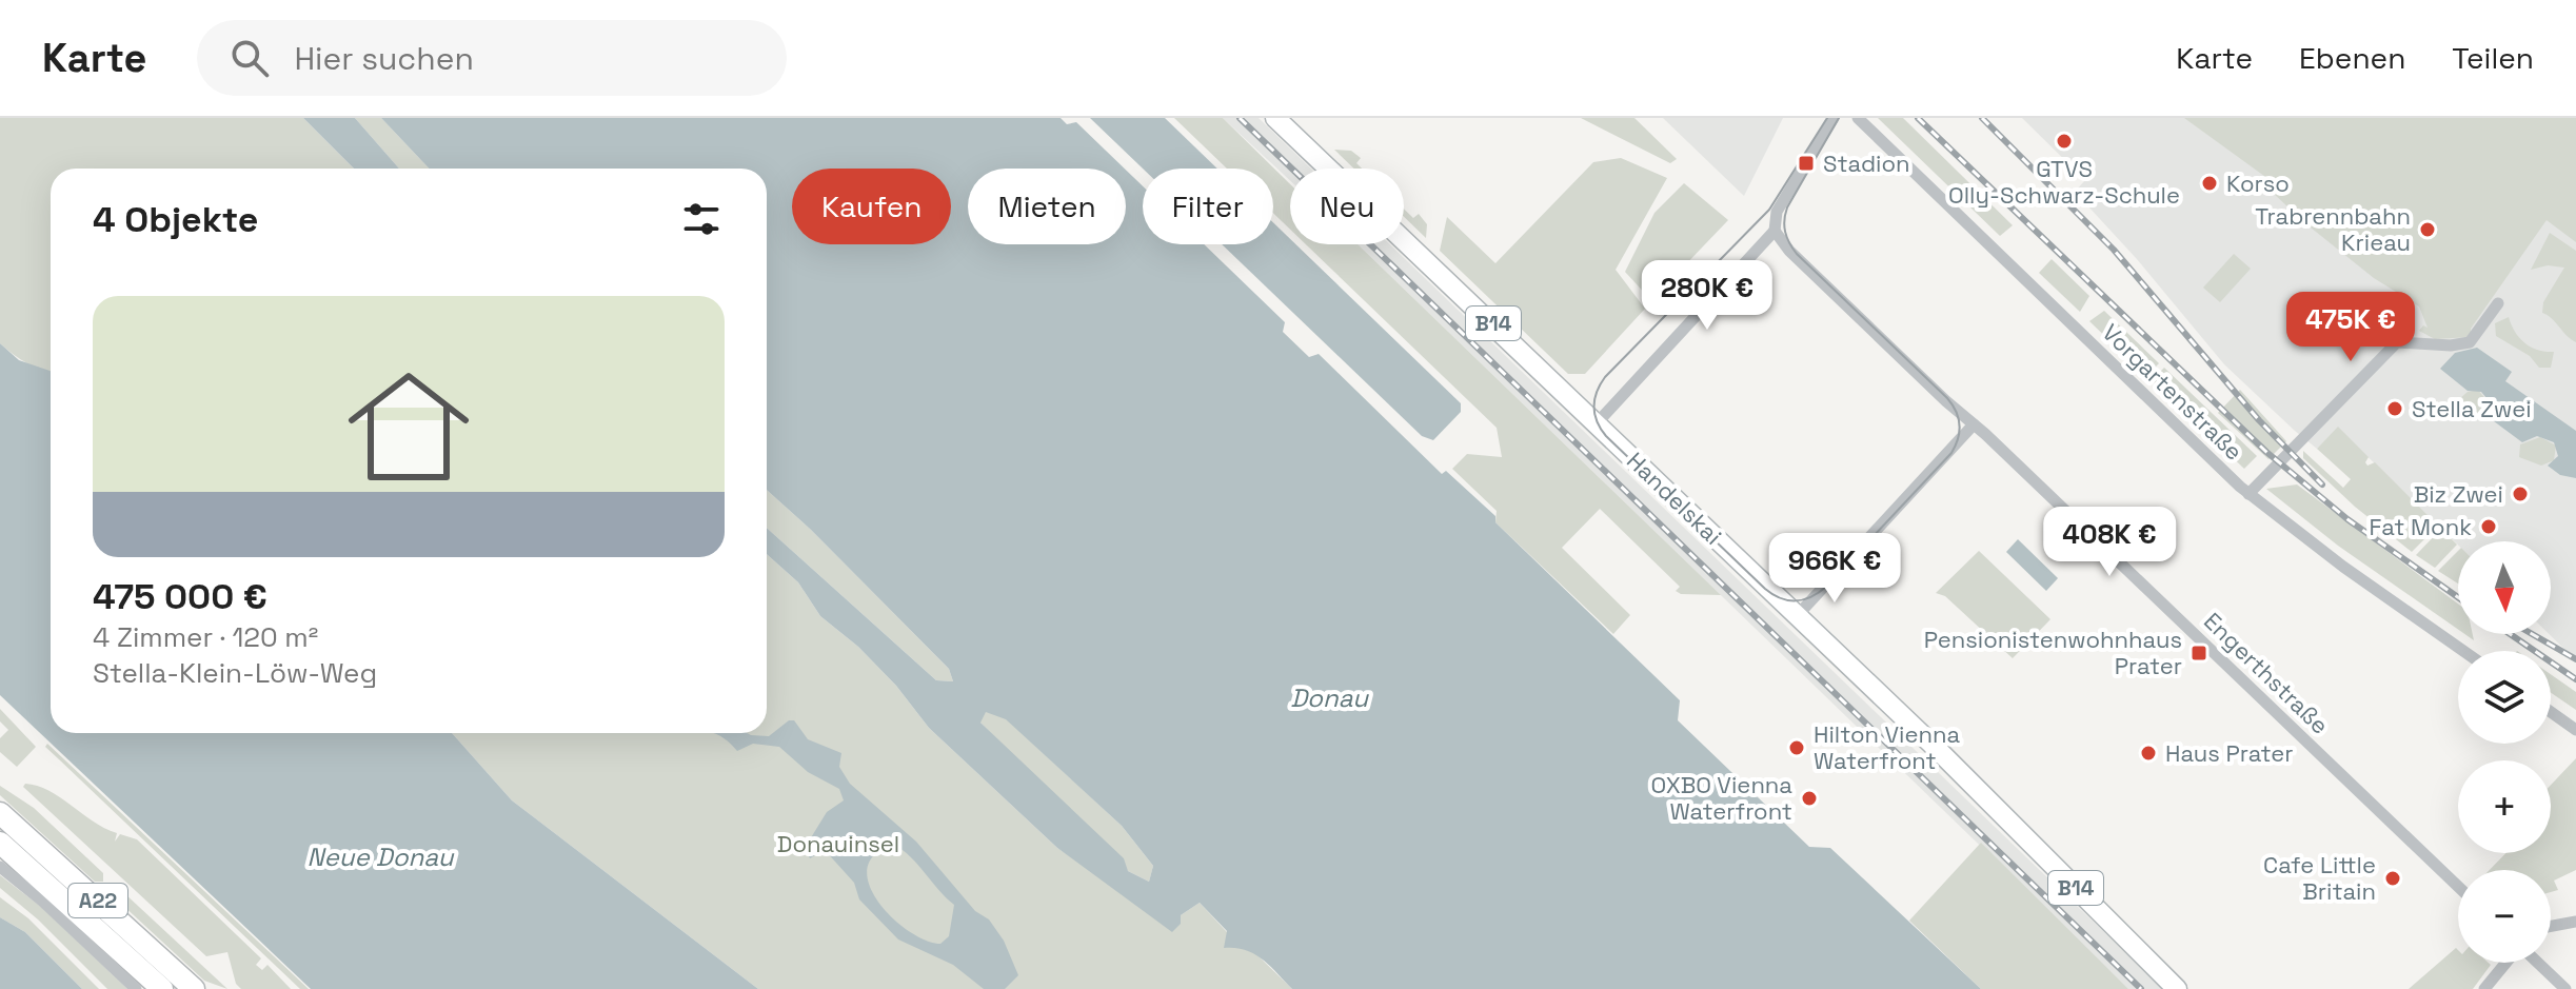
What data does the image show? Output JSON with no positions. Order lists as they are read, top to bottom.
{
  "streets": {
    "highway": ["A22"],
    "main road": ["B14", "Handelskai"],
    "street": ["Vorgartenstraße", "Engerthstraße"]
  },
  "water": ["Donau", "Neue Donau"],
  "parks": ["Donauinsel"],
  "places": {
    "other": [
      "GTVS Olly-Schwarz-Schule",
      "Korso",
      "Trabrennbahn Krieau",
      "Stella Zwei",
      "Biz Zwei",
      "Fat Monk",
      "Hilton Vienna Waterfront",
      "Haus Prater",
      "OXBO Vienna Waterfront",
      "Cafe Little Britain"
    ],
    "transit": ["Stadion", "Pensionistenwohnhaus Prater"]
  },
  "north": "bottom",
  "page": {
    "header": "Karte",
    "search": "Hier suchen",
    "nav": ["Karte", "Ebenen", "Teilen"],
    "chip": [
      "Kaufen",
      "Mieten",
      "Filter",
      "Neu"
    ],
    "heading": "4 Objekte",
    "price": [
      "280K €",
      "475K €",
      "408K €",
      "966K €"
    ],
    "list": [
      {
        "name": "475 000 €",
        "note": "4 Zimmer · 120 m² · Stella-Klein-Löw-Weg"
      }
    ],
    "map_buttons": ["+", "−"]
  }
}
